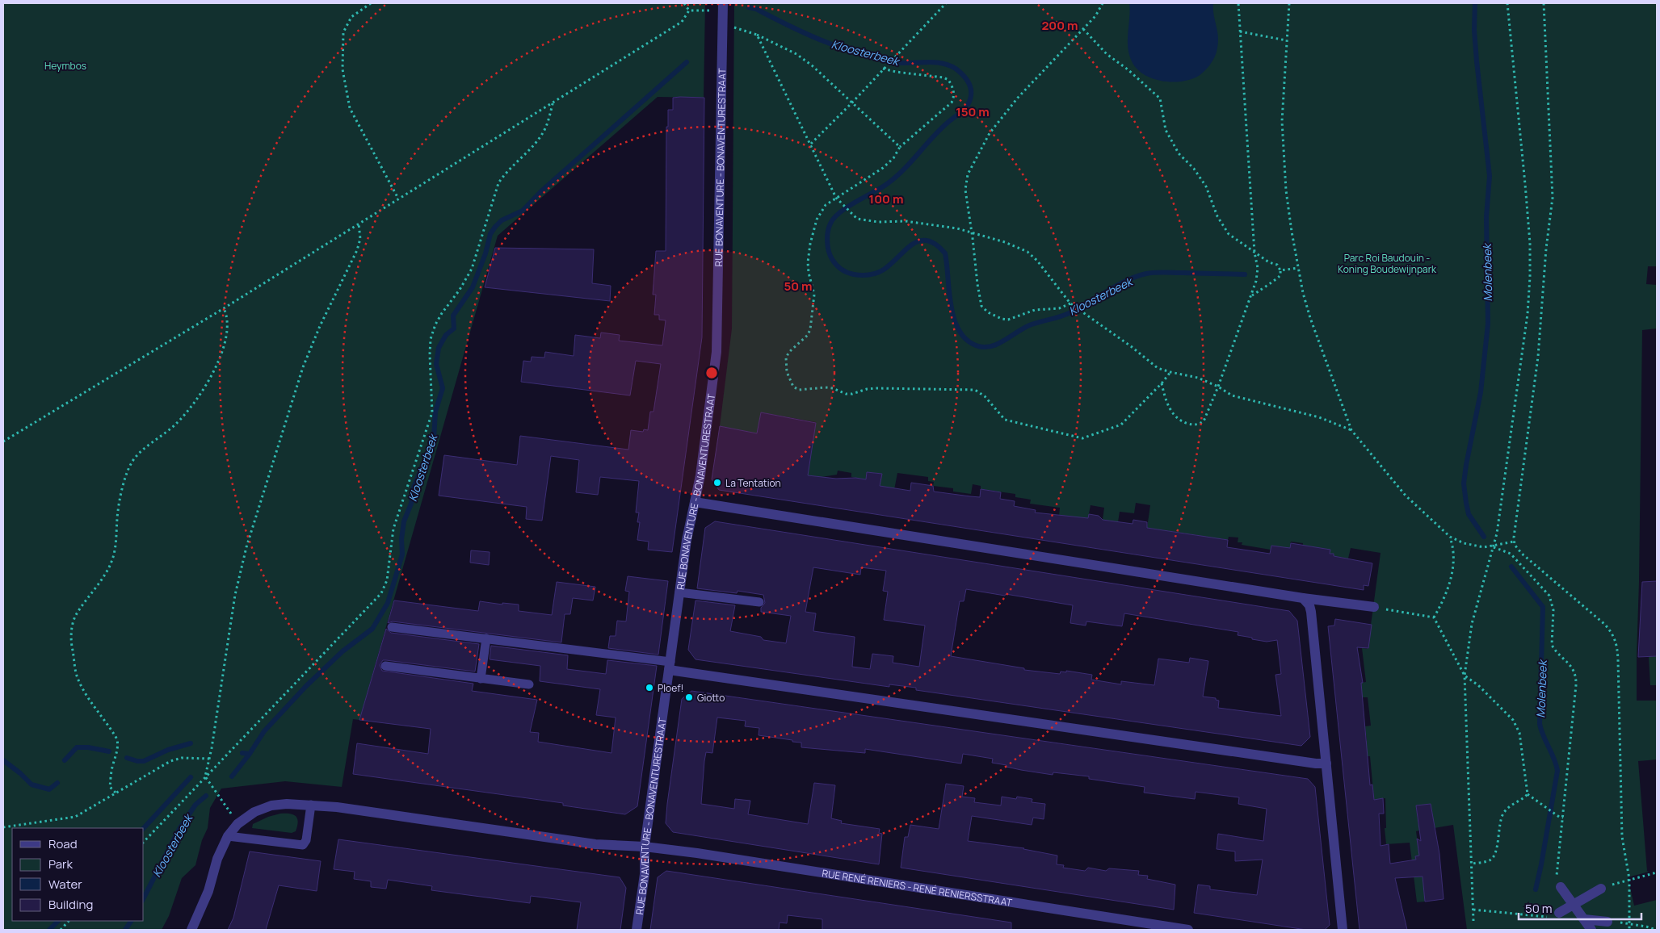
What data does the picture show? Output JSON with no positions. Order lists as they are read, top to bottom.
{
  "streets": {
    "street": ["RUE BONAVENTURE - BONAVENTURESTRAAT", "RUE RENÉ RENIERS - RENÉ RENIERSSTRAAT"]
  },
  "crossings": [
    ["RUE BONAVENTURE - BONAVENTURESTRAAT", "RUE RENÉ RENIERS - RENÉ RENIERSSTRAAT"]
  ],
  "water": ["Kloosterbeek", "Molenbeek"],
  "parks": ["Heymbos", "Parc Roi Baudouin - Koning Boudewijnpark"],
  "places": ["La Tentation", "Ploef!", "Giotto"],
  "legend": [
    "Road",
    "Park",
    "Water",
    "Building"
  ],
  "scale_bar": "50 m",
  "rings": [
    "200 m",
    "150 m",
    "100 m",
    "50 m"
  ]
}
